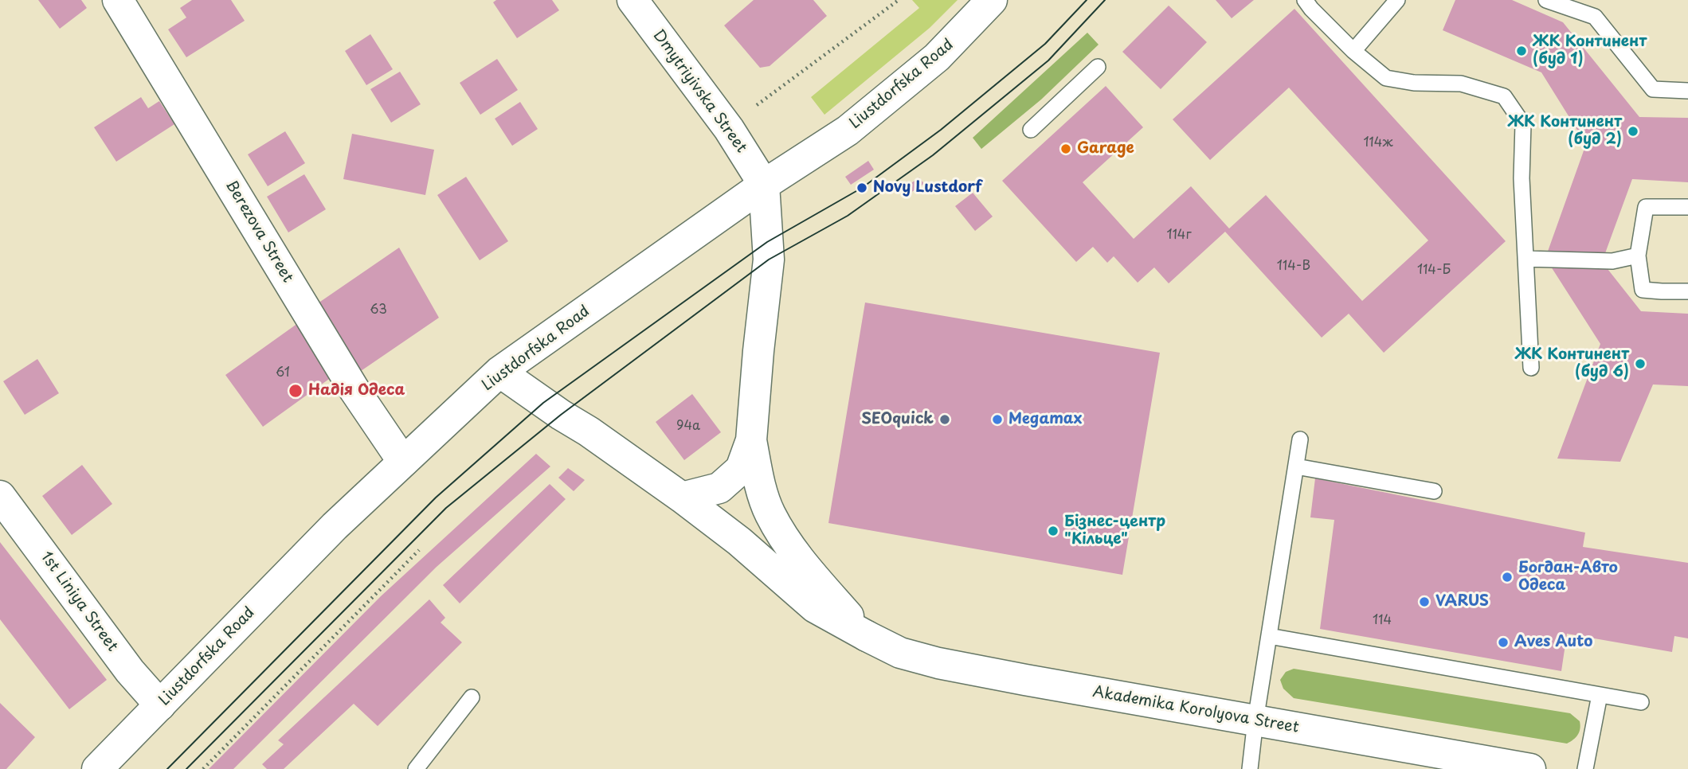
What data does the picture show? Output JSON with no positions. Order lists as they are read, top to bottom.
{
  "streets": {
    "main road": [
      "Liustdorfska Road",
      "Dmytriyivska Street",
      "Berezova Street",
      "1st Liniya Street",
      "Akademika Korolyova Street"
    ]
  },
  "crossings": [
    ["Liustdorfska Road", "Dmytriyivska Street"],
    ["Liustdorfska Road", "Berezova Street"],
    ["Liustdorfska Road", "1st Liniya Street"],
    ["Liustdorfska Road", "Akademika Korolyova Street"]
  ],
  "places": [
    "ЖК Континент (буд 1)",
    "ЖК Континент (буд 2)",
    "Garage",
    "Novy Lustdorf",
    "ЖК Континент (буд 6)",
    "Надія Одеса",
    "SEOquick",
    "Megamax",
    "Бізнес-центр \"Кільце\"",
    "Богдан-Авто Одеса",
    "VARUS",
    "Aves Auto"
  ],
  "house_numbers": [
    "114ж",
    "114г",
    "114-В",
    "114-Б",
    "63",
    "61",
    "94а",
    "114"
  ]
}
